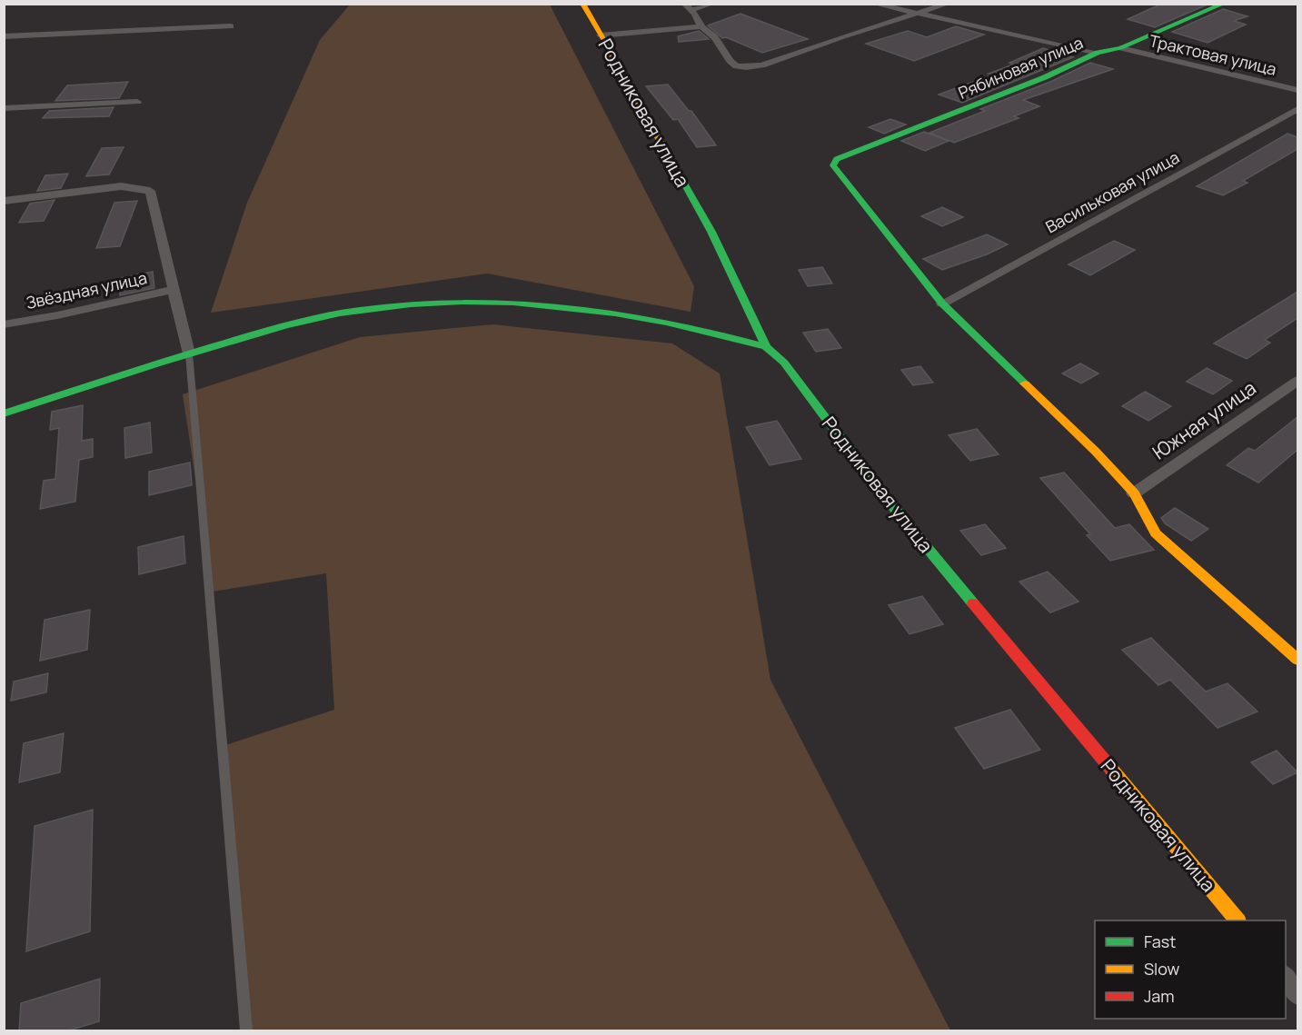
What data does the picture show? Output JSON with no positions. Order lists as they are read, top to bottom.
{
  "streets": {
    "street": [
      "Трактовая улица",
      "Рябиновая улица",
      "Родниковая улица",
      "Васильковая улица",
      "Звёздная улица",
      "Южная улица"
    ]
  },
  "crossings": [
    ["Трактовая улица", "Рябиновая улица"],
    ["Рябиновая улица", "Васильковая улица"]
  ],
  "legend": ["Fast", "Slow", "Jam"]
}
